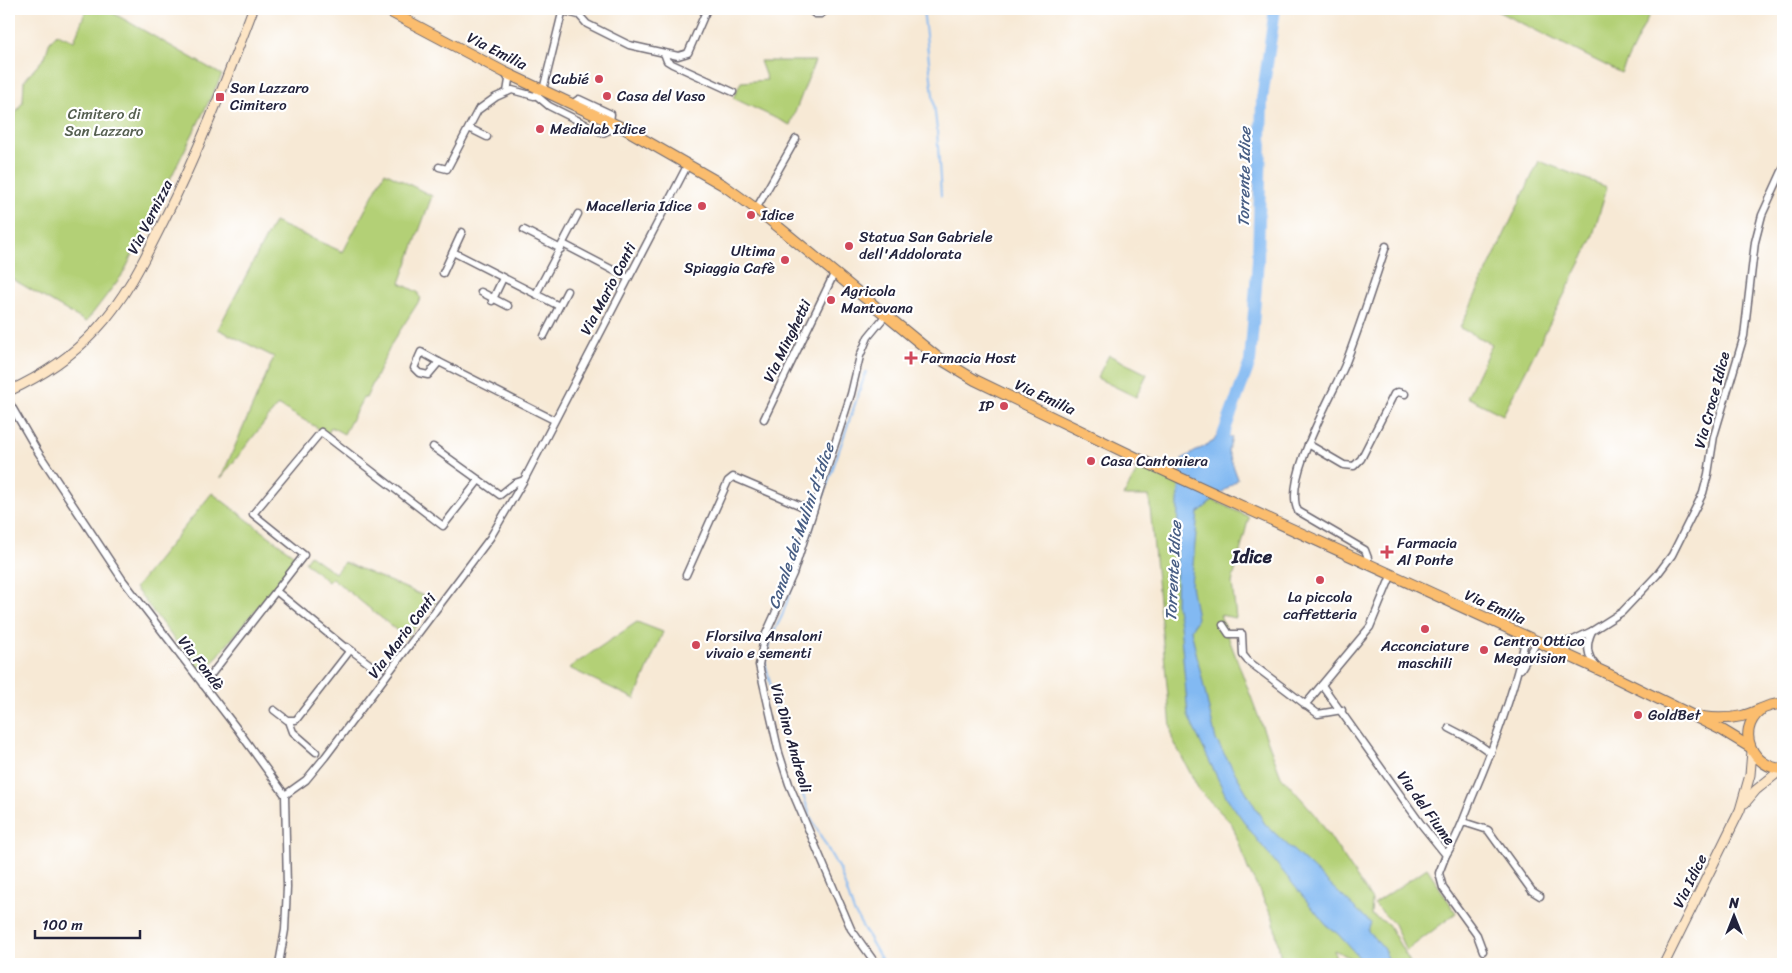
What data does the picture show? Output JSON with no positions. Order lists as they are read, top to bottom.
{
  "streets": {
    "main road": ["Via Emilia"],
    "street": [
      "Via Vernizza",
      "Via Mario Conti",
      "Via Minghetti",
      "Via Croce Idice",
      "Via Fondè",
      "Via Dino Andreoli",
      "Via del Fiume",
      "Via Idice"
    ]
  },
  "crossings": [
    ["Via Emilia", "Via Mario Conti"],
    ["Via Emilia", "Via Minghetti"],
    ["Via Emilia", "Via Croce Idice"],
    ["Via Emilia", "Via Dino Andreoli"],
    ["Via Emilia", "Via Idice"],
    ["Via Mario Conti", "Via Fondè"]
  ],
  "districts": ["Idice"],
  "water": ["Torrente Idice", "Canale dei Mulini d'Idice"],
  "parks": ["Cimitero di San Lazzaro"],
  "places": {
    "other": [
      "Cubié",
      "Casa del Vaso",
      "Medialab Idice",
      "Macelleria Idice",
      "Idice",
      "Statua San Gabriele dell'Addolorata",
      "Ultima Spiaggia Cafè",
      "Agricola Mantovana",
      "IP",
      "Casa Cantoniera",
      "La piccola caffetteria",
      "Acconciature maschili",
      "Florsilva Ansaloni vivaio e sementi",
      "Centro Ottico Megavision",
      "GoldBet"
    ],
    "transit": ["San Lazzaro Cimitero"],
    "health": ["Farmacia Host", "Farmacia Al Ponte"]
  },
  "scale_bar": "100 m",
  "north": "top"
}
